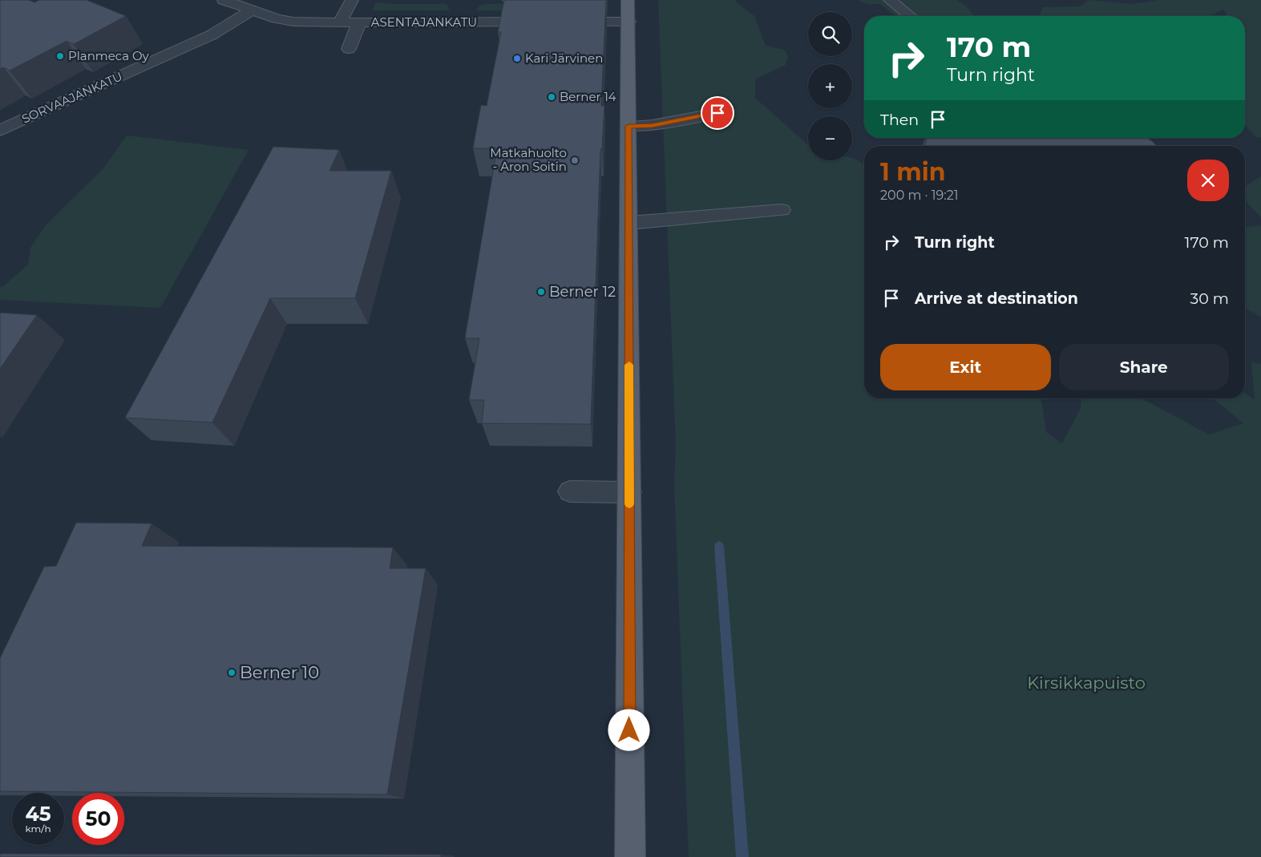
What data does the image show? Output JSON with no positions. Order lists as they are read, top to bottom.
{
  "streets": {
    "street": ["ASENTAJANKATU", "SORVAAJANKATU"]
  },
  "crossings": [
    ["ASENTAJANKATU", "SORVAAJANKATU"]
  ],
  "parks": ["Kirsikkapuisto"],
  "places": [
    "Planmeca Oy",
    "Kari Järvinen",
    "Berner 14",
    "Matkahuolto - Aron Soitin",
    "Berner 12",
    "Berner 10"
  ],
  "page": {
    "map_buttons": ["+", "−"],
    "turn": ["170 m", "Turn right"],
    "then": "Then",
    "heading": ["1 min", "200 m · 19:21"],
    "list": [
      {
        "name": "Turn right",
        "value": "170 m"
      },
      {
        "name": "Arrive at destination",
        "value": "30 m"
      }
    ],
    "buttons": ["Exit", "Share"],
    "speed": "45 km/h",
    "limit": "50"
  }
}
